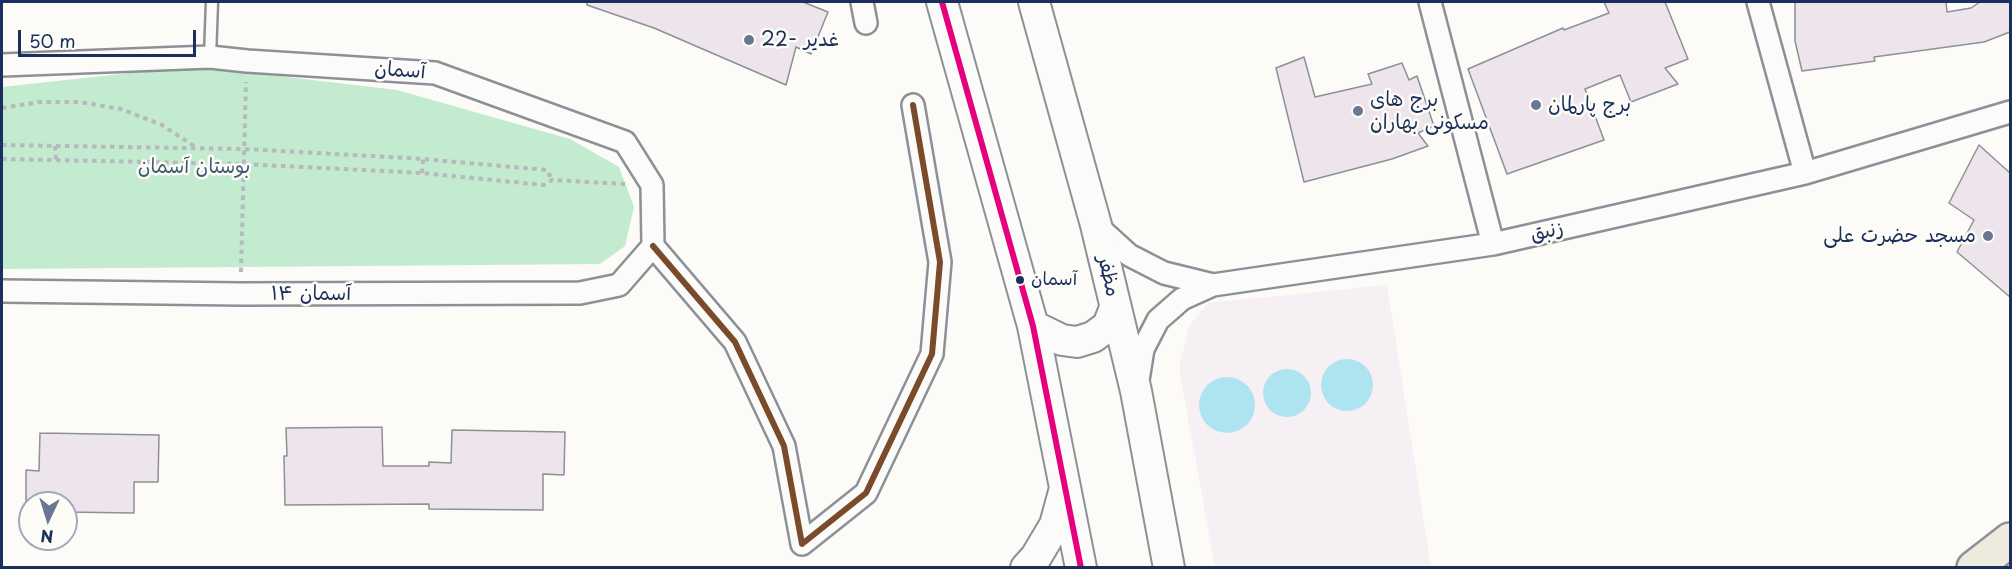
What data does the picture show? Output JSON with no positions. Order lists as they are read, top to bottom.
{
  "streets": {
    "street": [
      "آسمان",
      "زنبق",
      "مظفر",
      "آسمان ۱۴"
    ]
  },
  "crossings": [
    ["آسمان", "آسمان ۱۴"],
    ["زنبق", "مظفر"]
  ],
  "parks": ["بوستان آسمان"],
  "places": [
    "22- غدیر",
    "برج پارلمان",
    "برج های مسکونی بهاران",
    "مسجد حضرت علی",
    "آسمان"
  ],
  "scale_bar": "50 m",
  "north": "bottom"
}
